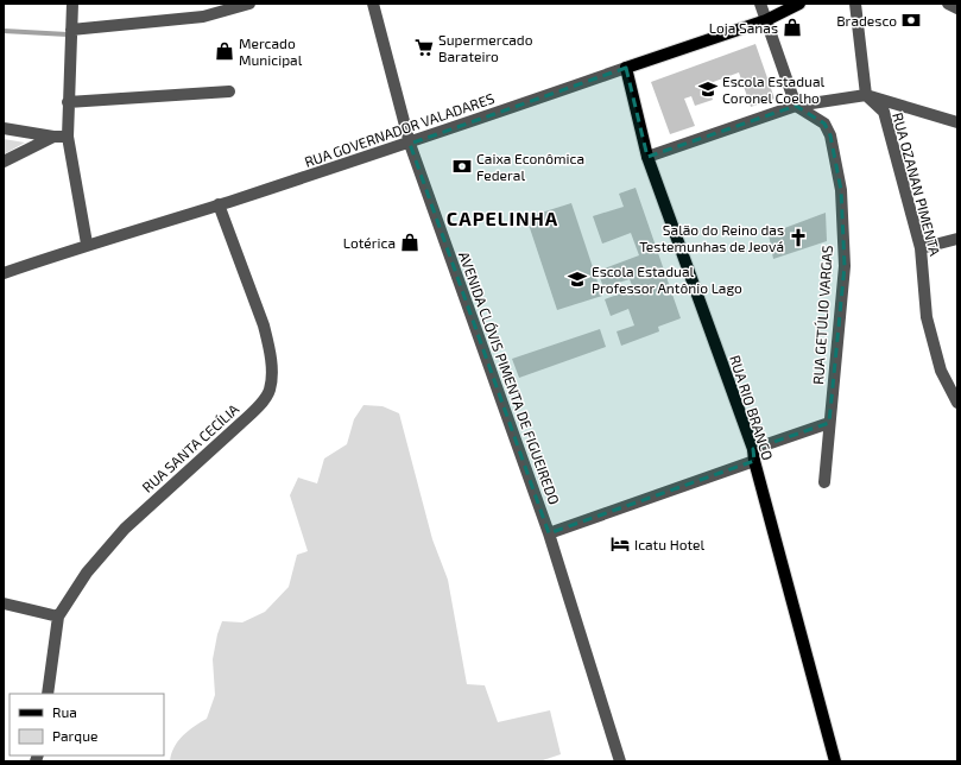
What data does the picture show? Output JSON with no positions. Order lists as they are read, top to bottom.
{
  "streets": {
    "main road": ["RUA GOVERNADOR VALADARES", "RUA RIO BRANCO"],
    "street": [
      "RUA OZANAN PIMENTA",
      "RUA GETÚLIO VARGAS",
      "AVENIDA CLÓVIS PIMENTA DE FIGUEIREDO",
      "RUA SANTA CECÍLIA"
    ]
  },
  "crossings": [
    ["RUA GOVERNADOR VALADARES", "AVENIDA CLÓVIS PIMENTA DE FIGUEIREDO"],
    ["RUA GOVERNADOR VALADARES", "RUA RIO BRANCO"],
    ["RUA GOVERNADOR VALADARES", "RUA SANTA CECÍLIA"]
  ],
  "districts": ["CAPELINHA"],
  "places": {
    "bank": ["Bradesco", "Caixa Econômica Federal"],
    "shop": ["Loja Sanas", "Mercado Municipal", "Lotérica"],
    "supermarket": ["Supermercado Barateiro"],
    "school or university": ["Escola Estadual Coronel Coelho", "Escola Estadual Professor Antônio Lago"],
    "church": ["Salão do Reino das Testemunhas de Jeová"],
    "hotel": ["Icatu Hotel"]
  },
  "legend": ["Rua", "Parque"]
}
